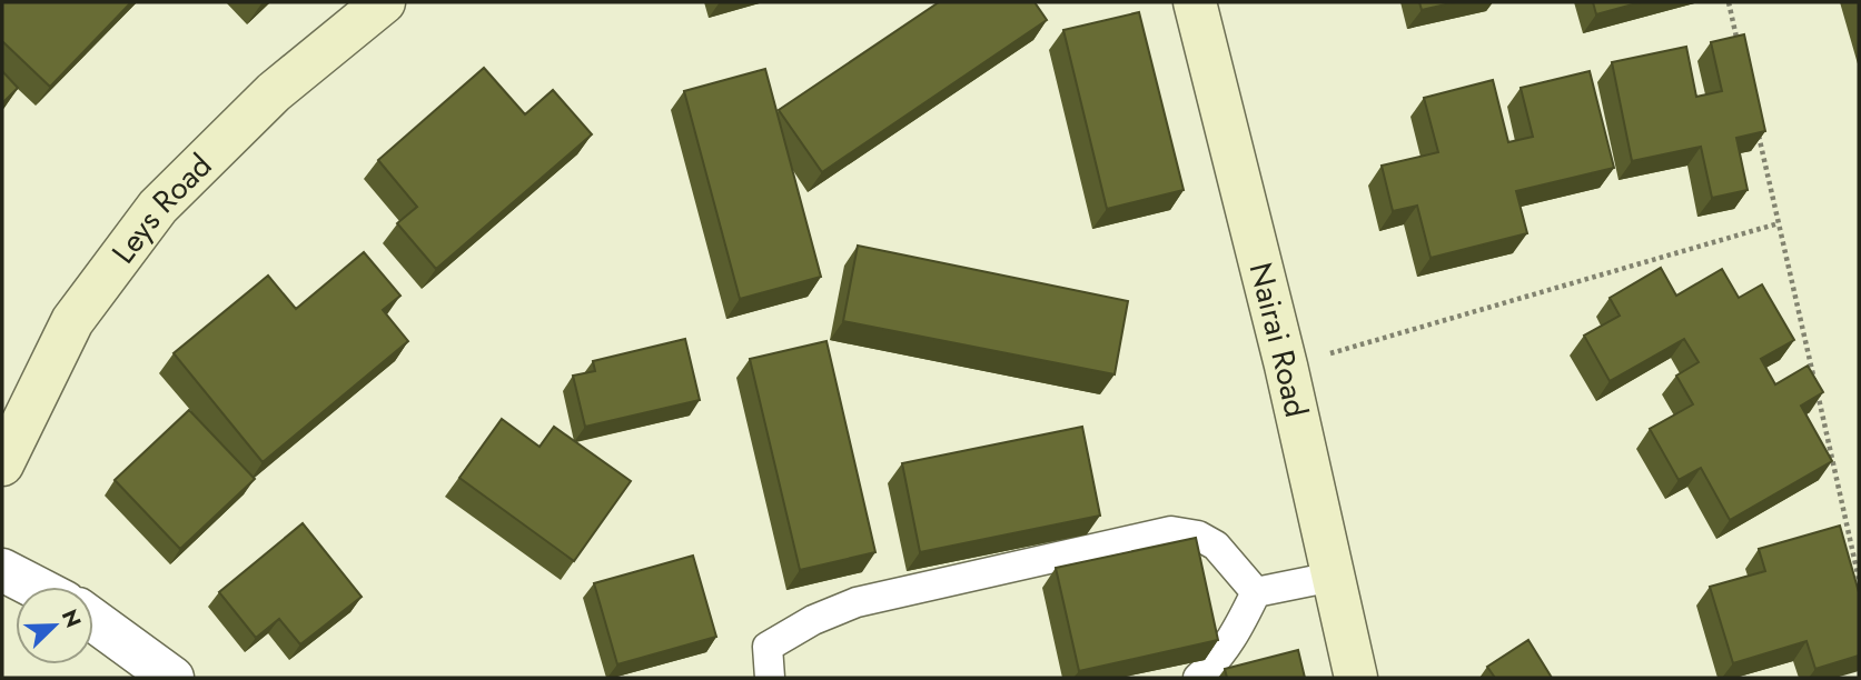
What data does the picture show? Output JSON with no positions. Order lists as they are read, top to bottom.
{
  "streets": {
    "street": ["Leys Road", "Nairai Road"]
  },
  "north": "top right"
}
